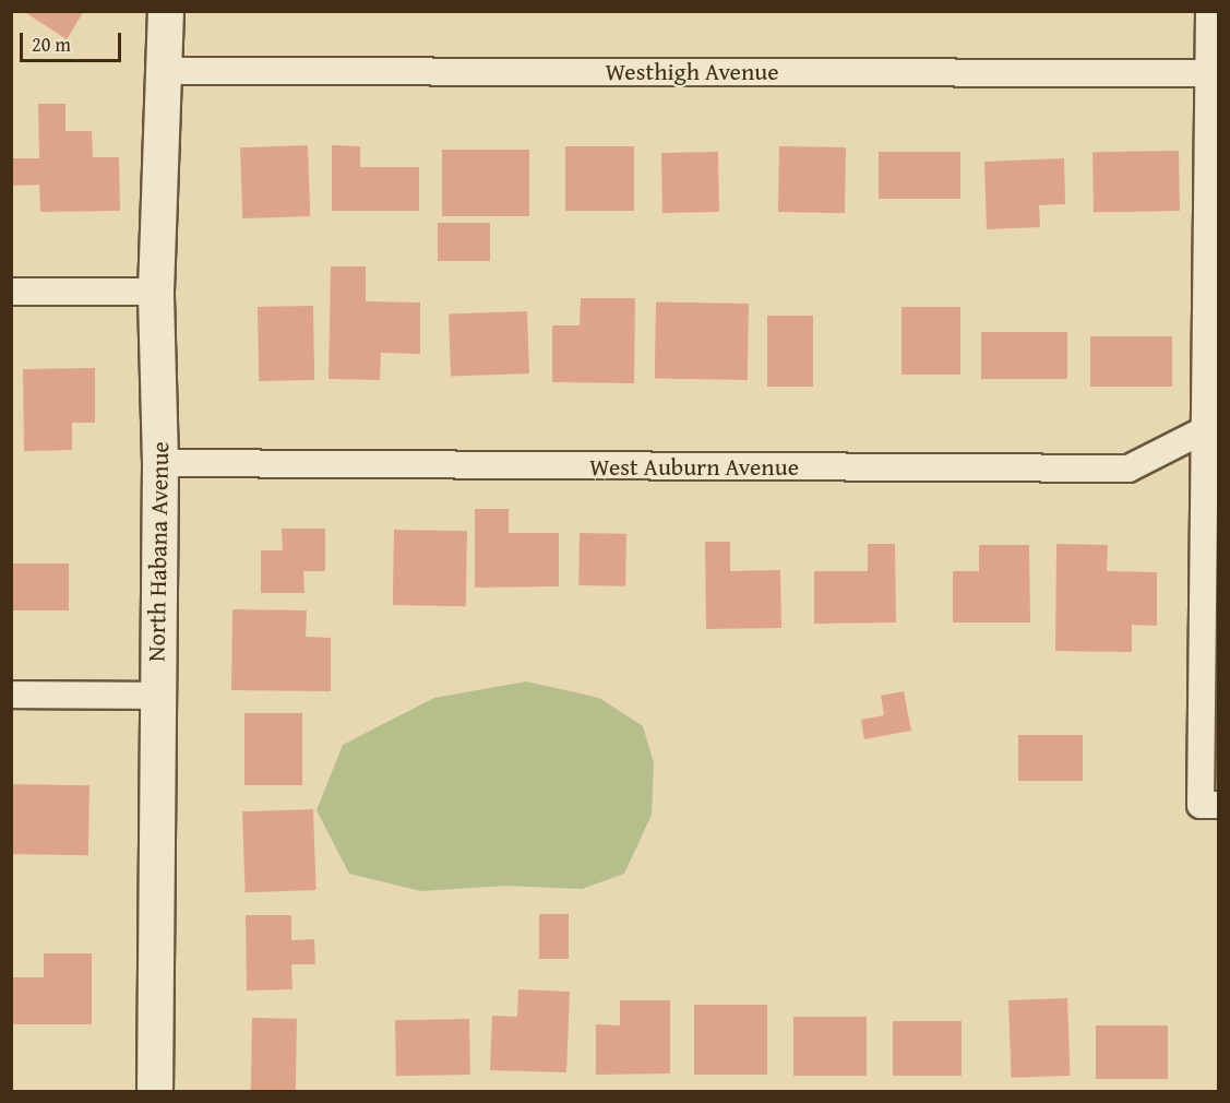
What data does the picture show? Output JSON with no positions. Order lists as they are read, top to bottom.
{
  "streets": {
    "street": ["Westhigh Avenue", "West Auburn Avenue", "North Habana Avenue"]
  },
  "crossings": [
    ["Westhigh Avenue", "North Habana Avenue"],
    ["West Auburn Avenue", "North Habana Avenue"]
  ],
  "scale_bar": "20 m"
}
